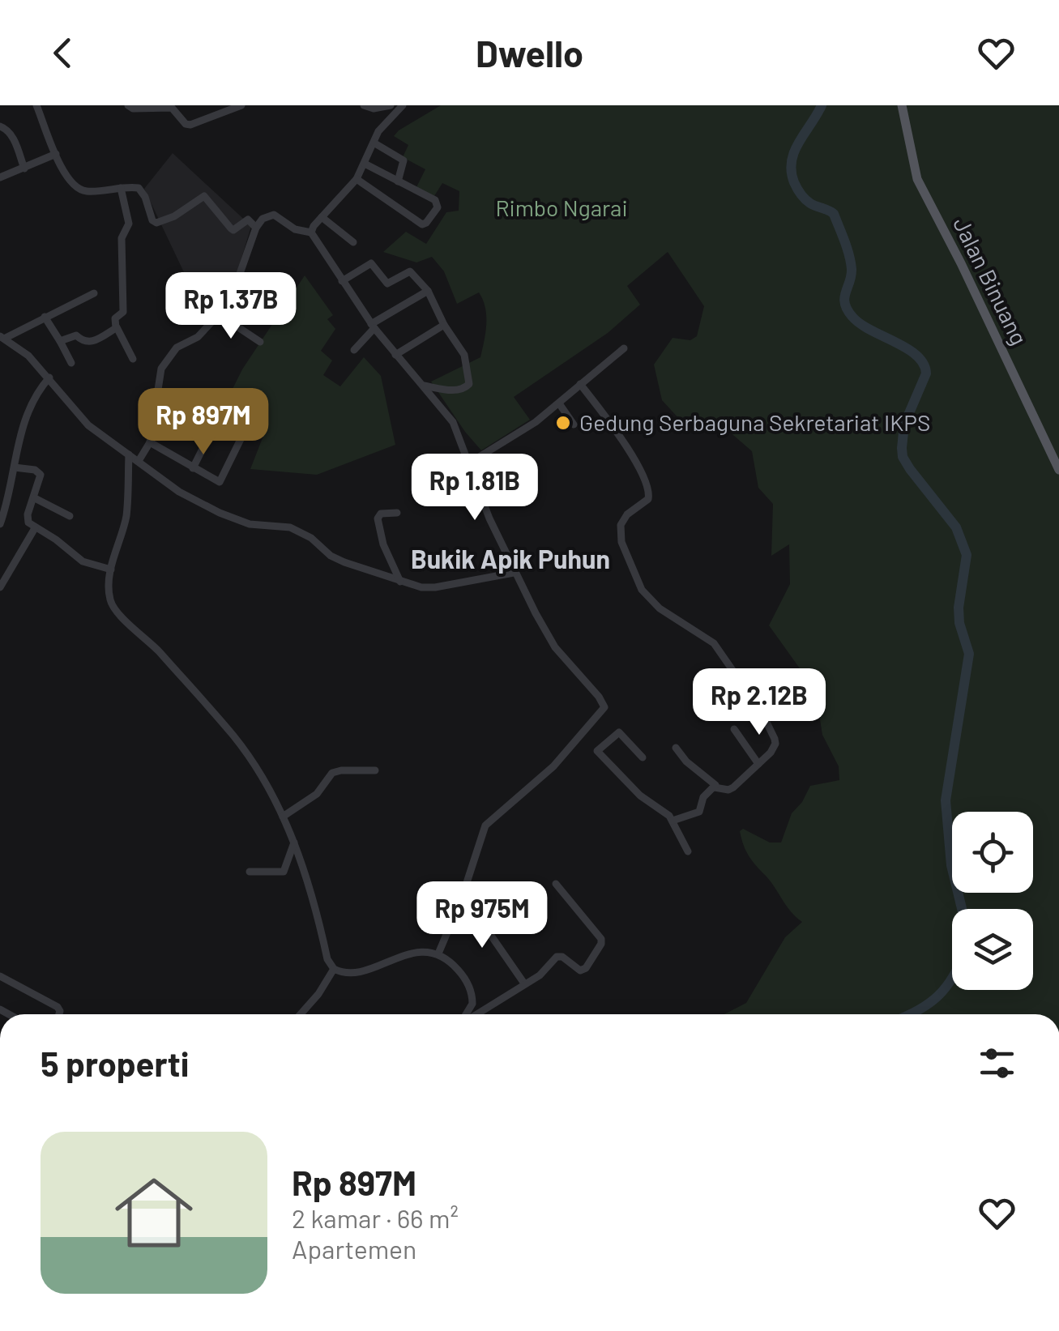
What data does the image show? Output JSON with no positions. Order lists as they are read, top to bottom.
{
  "streets": {
    "main road": ["Jalan Binuang"]
  },
  "districts": ["Bukik Apik Puhun"],
  "parks": ["Rimbo Ngarai"],
  "places": ["Gedung Serbaguna Sekretariat IKPS"],
  "page": {
    "header": "Dwello",
    "price": [
      "Rp 1.37B",
      "Rp 897M",
      "Rp 1.81B",
      "Rp 2.12B",
      "Rp 975M"
    ],
    "heading": "5 properti",
    "list": [
      {
        "name": "Rp 897M",
        "note": "2 kamar · 66 m² · Apartemen"
      }
    ]
  }
}
